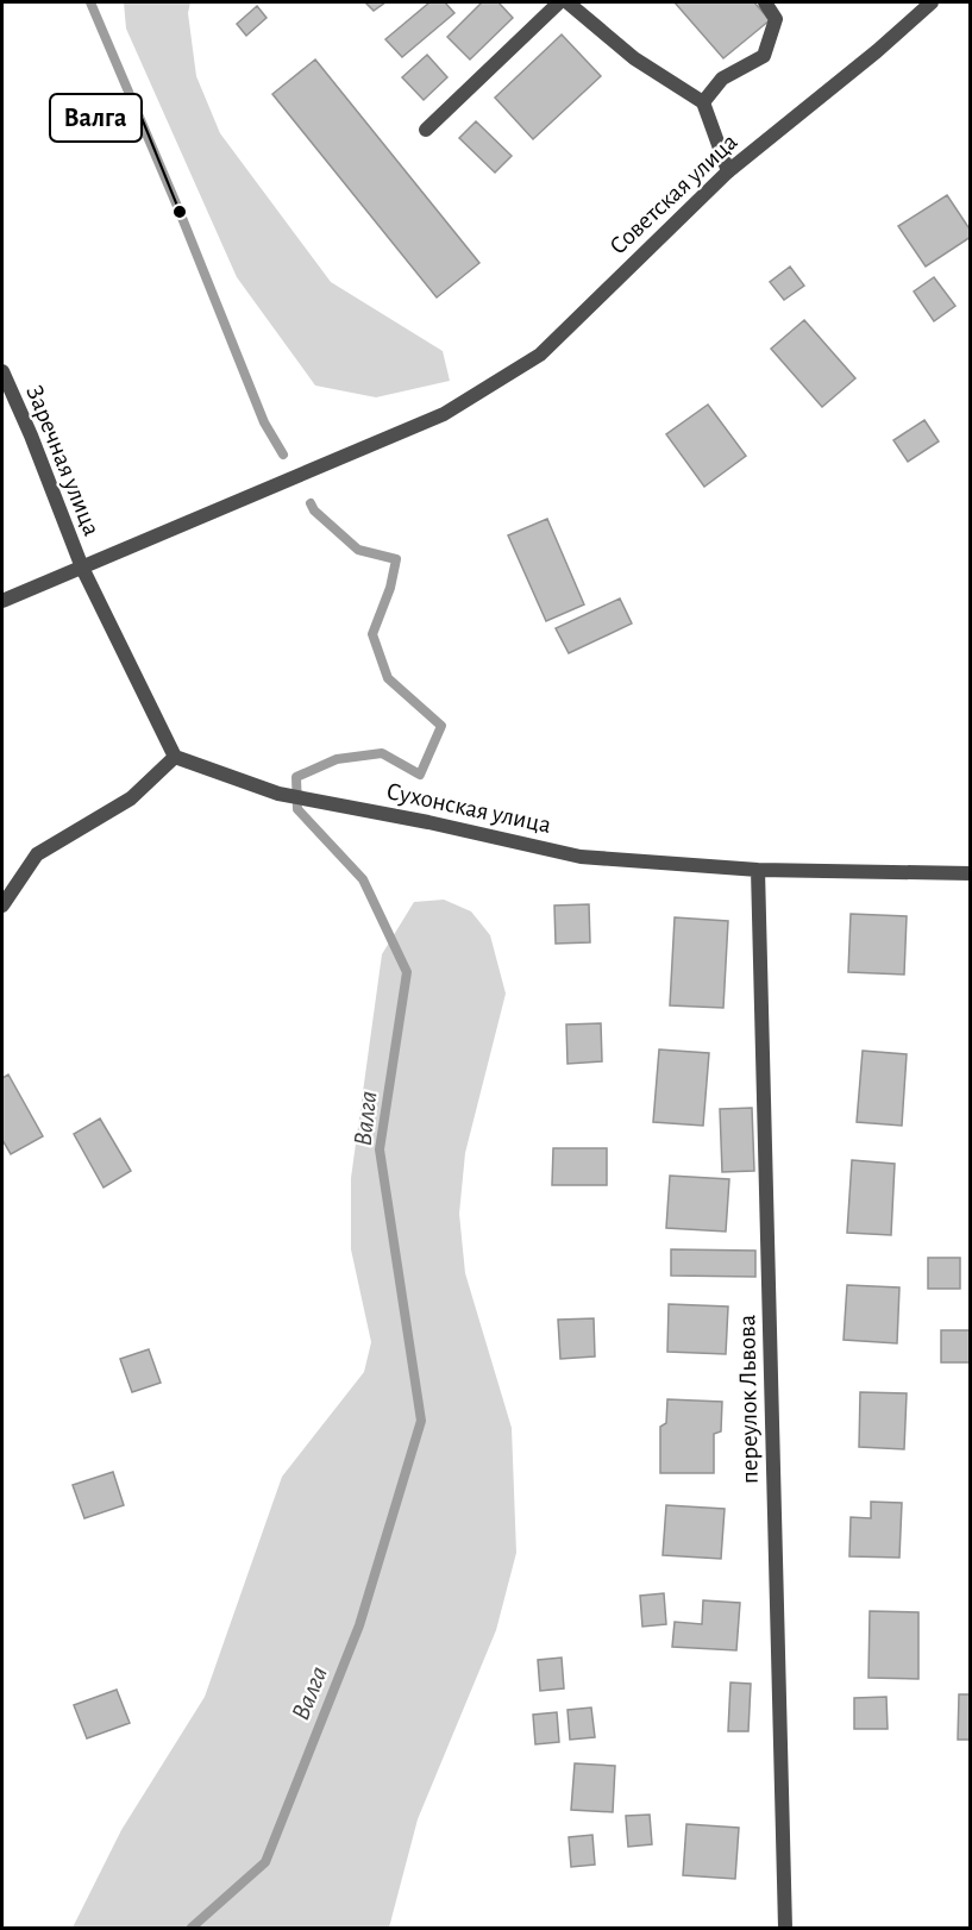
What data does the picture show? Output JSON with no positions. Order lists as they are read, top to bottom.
{
  "streets": {
    "street": [
      "Советская улица",
      "Заречная улица",
      "Сухонская улица",
      "переулок Львова"
    ]
  },
  "crossings": [
    ["Советская улица", "Заречная улица"],
    ["Сухонская улица", "переулок Львова"]
  ],
  "water": ["Валга"],
  "places": ["Валга"]
}
